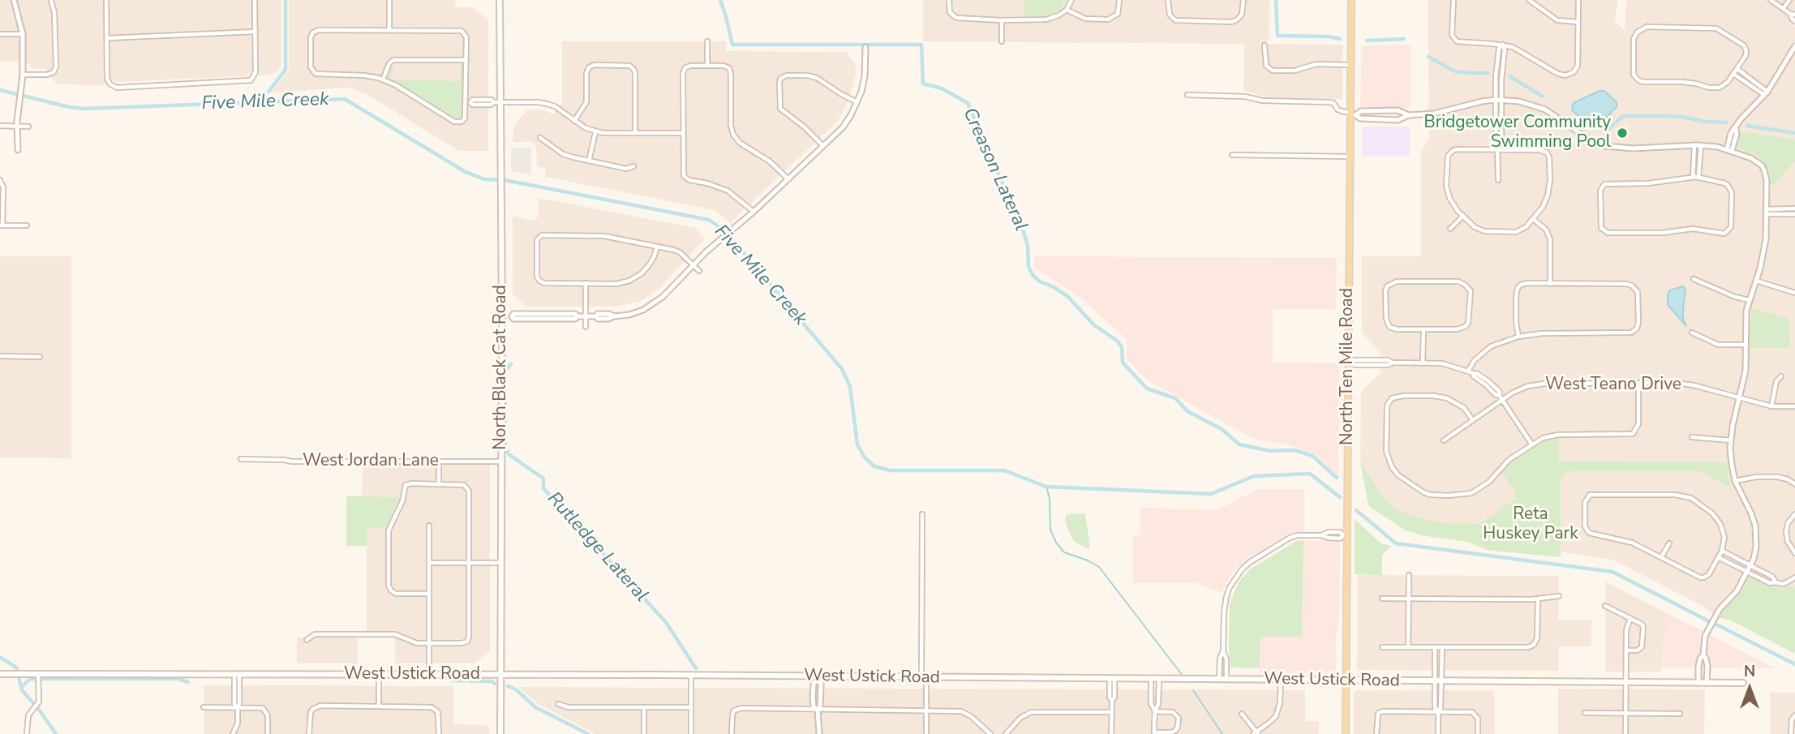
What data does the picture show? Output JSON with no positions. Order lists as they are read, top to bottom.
{
  "streets": {
    "main road": ["North Ten Mile Road", "North Black Cat Road", "West Ustick Road"],
    "street": ["West Teano Drive", "West Jordan Lane"]
  },
  "crossings": [
    ["North Ten Mile Road", "West Ustick Road"],
    ["North Black Cat Road", "West Jordan Lane"],
    ["North Black Cat Road", "West Ustick Road"]
  ],
  "water": ["Five Mile Creek", "Creason Lateral", "Rutledge Lateral"],
  "parks": ["Reta Huskey Park"],
  "places": ["Bridgetower Community Swimming Pool"],
  "north": "top"
}
